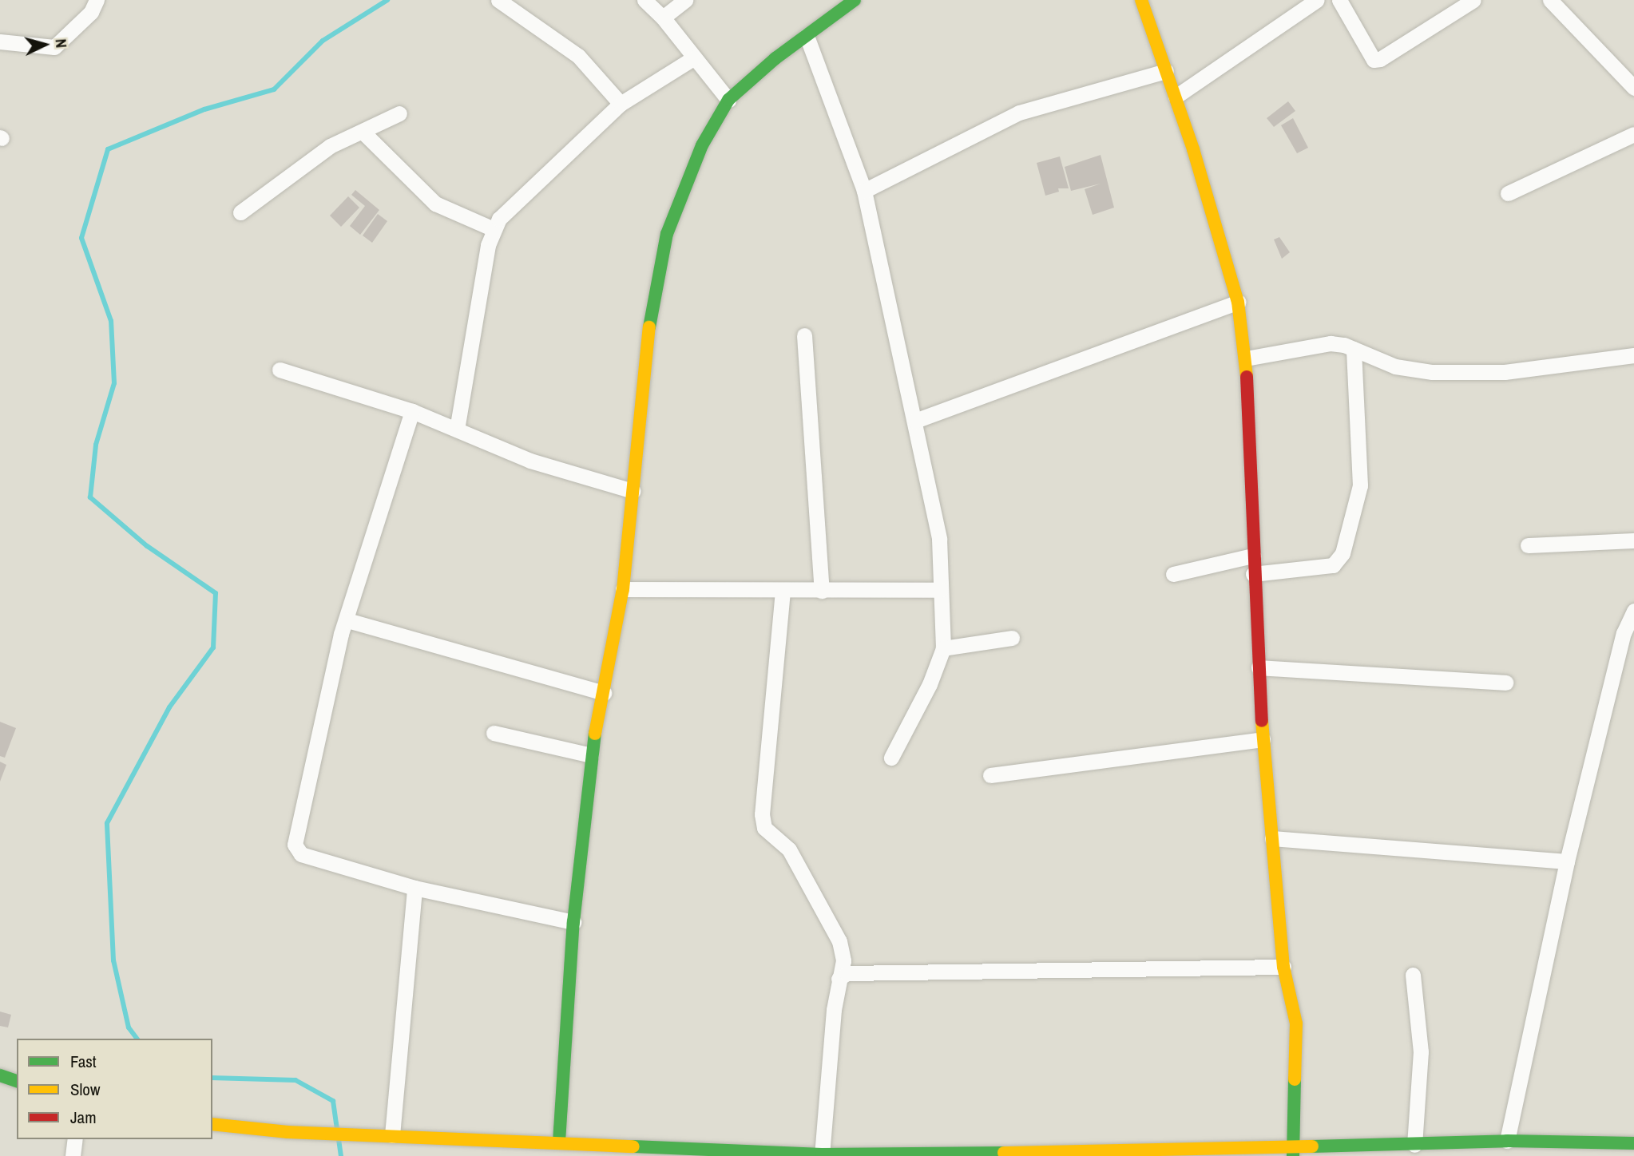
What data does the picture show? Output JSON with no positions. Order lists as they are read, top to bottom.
{
  "legend": ["Fast", "Slow", "Jam"],
  "north": "right"
}
